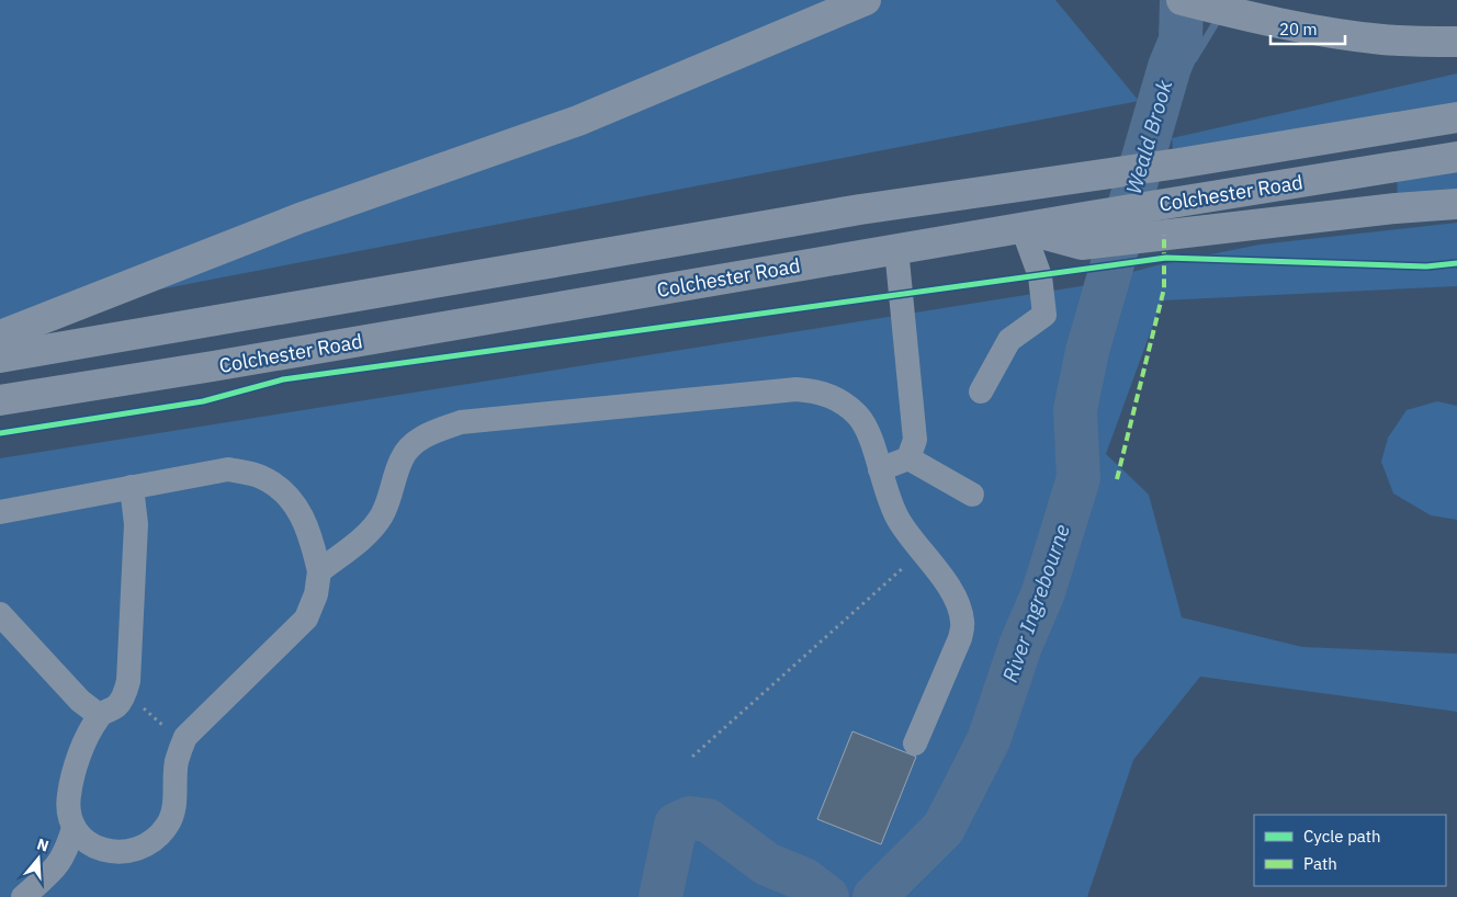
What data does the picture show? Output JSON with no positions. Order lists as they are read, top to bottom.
{
  "streets": {
    "highway": ["Colchester Road"]
  },
  "water": ["Weald Brook", "River Ingrebourne"],
  "legend": ["Cycle path", "Path"],
  "scale_bar": "20 m",
  "north": "top"
}
